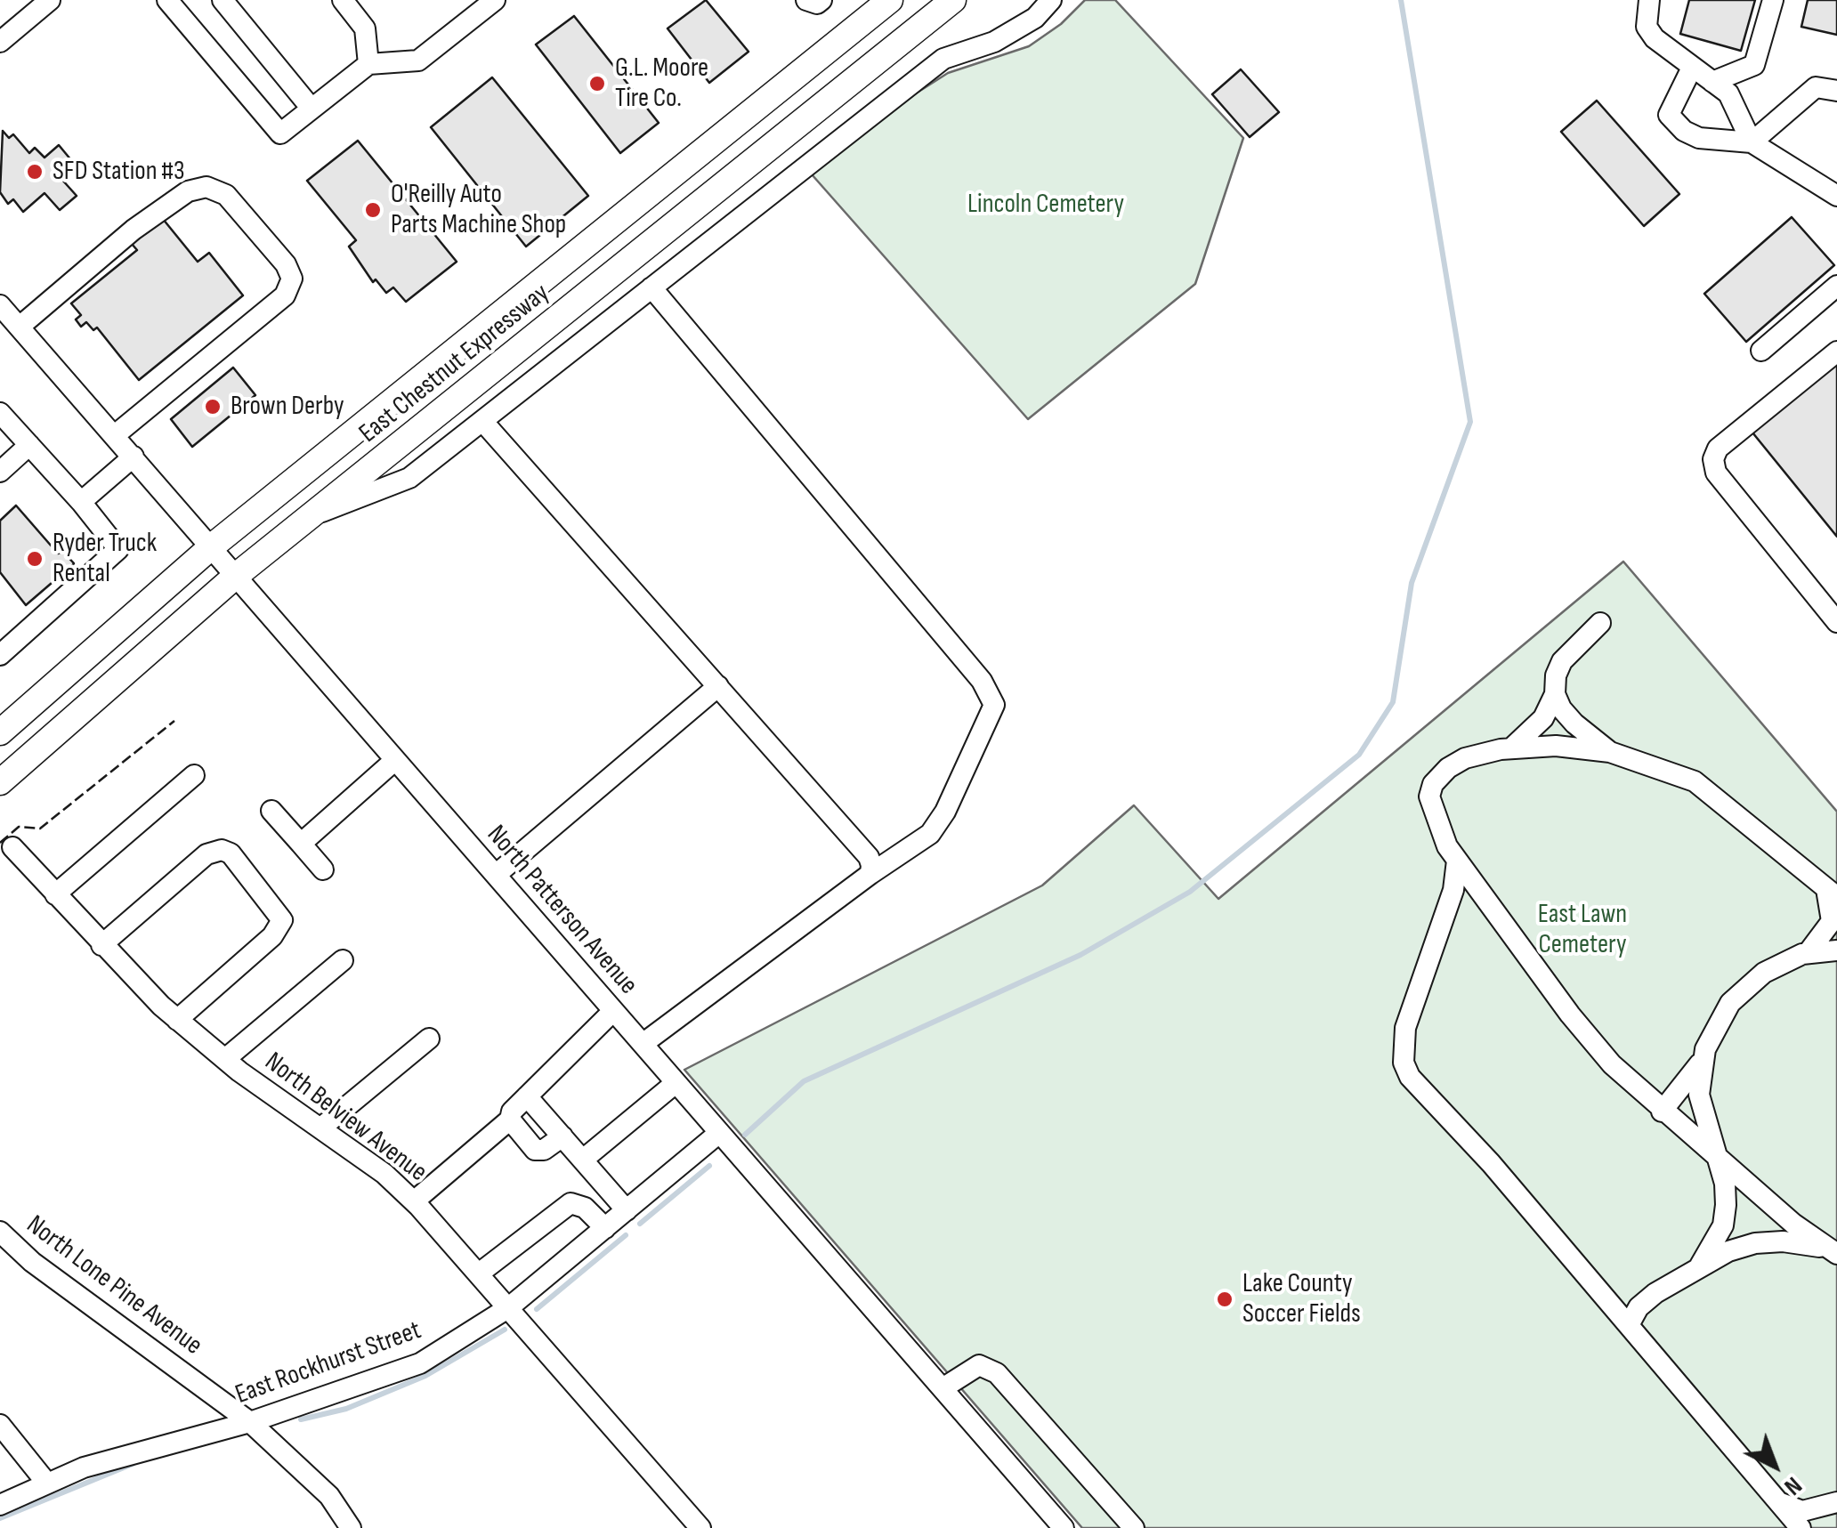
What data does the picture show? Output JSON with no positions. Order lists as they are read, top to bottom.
{
  "streets": {
    "main road": ["East Chestnut Expressway"],
    "street": [
      "North Patterson Avenue",
      "North Belview Avenue",
      "North Lone Pine Avenue",
      "East Rockhurst Street"
    ]
  },
  "crossings": [
    ["East Chestnut Expressway", "North Patterson Avenue"],
    ["North Patterson Avenue", "East Rockhurst Street"],
    ["North Belview Avenue", "East Rockhurst Street"],
    ["North Lone Pine Avenue", "East Rockhurst Street"]
  ],
  "parks": ["Lincoln Cemetery", "East Lawn Cemetery"],
  "places": [
    "G.L. Moore Tire Co.",
    "SFD Station #3",
    "O'Reilly Auto Parts Machine Shop",
    "Brown Derby",
    "Ryder Truck Rental",
    "Lake County Soccer Fields"
  ],
  "north": "bottom right"
}
